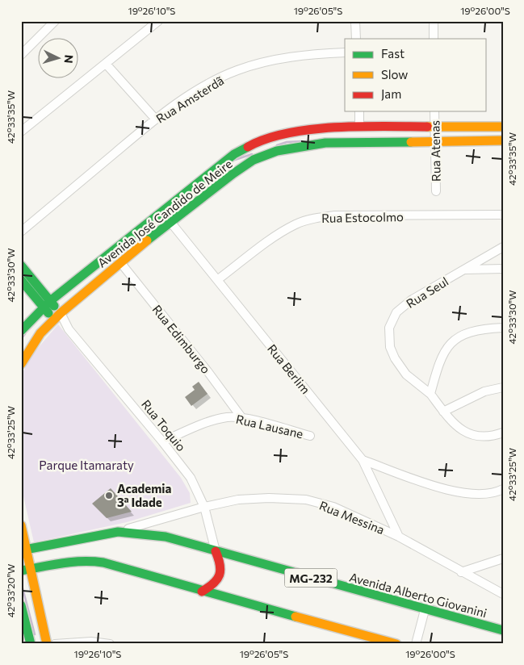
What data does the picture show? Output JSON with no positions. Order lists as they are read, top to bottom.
{
  "streets": {
    "street": [
      "Rua Amsterdã",
      "Rua Atenas",
      "Avenida José Candido de Meire",
      "Rua Estocolmo",
      "Rua Seul",
      "Rua Edimburgo",
      "Rua Berlim",
      "Rua Toquio",
      "Rua Lausane",
      "Rua Messina",
      "MG-232",
      "Avenida Alberto Giovanini"
    ]
  },
  "crossings": [
    ["Rua Atenas", "Avenida José Candido de Meire"],
    ["Avenida José Candido de Meire", "Rua Edimburgo"],
    ["Avenida José Candido de Meire", "Rua Berlim"],
    ["Avenida José Candido de Meire", "Rua Toquio"],
    ["Rua Estocolmo", "Rua Berlim"],
    ["Rua Edimburgo", "Rua Lausane"],
    ["Rua Berlim", "Rua Messina"],
    ["Rua Toquio", "Rua Lausane"],
    ["Rua Toquio", "Rua Messina"],
    ["Rua Toquio", "Avenida Alberto Giovanini"],
    ["Rua Messina", "Avenida Alberto Giovanini"]
  ],
  "parks": ["Parque Itamaraty"],
  "places": ["Academia 3ª Idade"],
  "legend": ["Fast", "Slow", "Jam"],
  "north": "right",
  "coordinates": [
    "19°26'10\"S",
    "19°26'05\"S",
    "19°26'00\"S",
    "42°33'35\"W",
    "42°33'30\"W",
    "42°33'25\"W",
    "42°33'20\"W"
  ]
}
